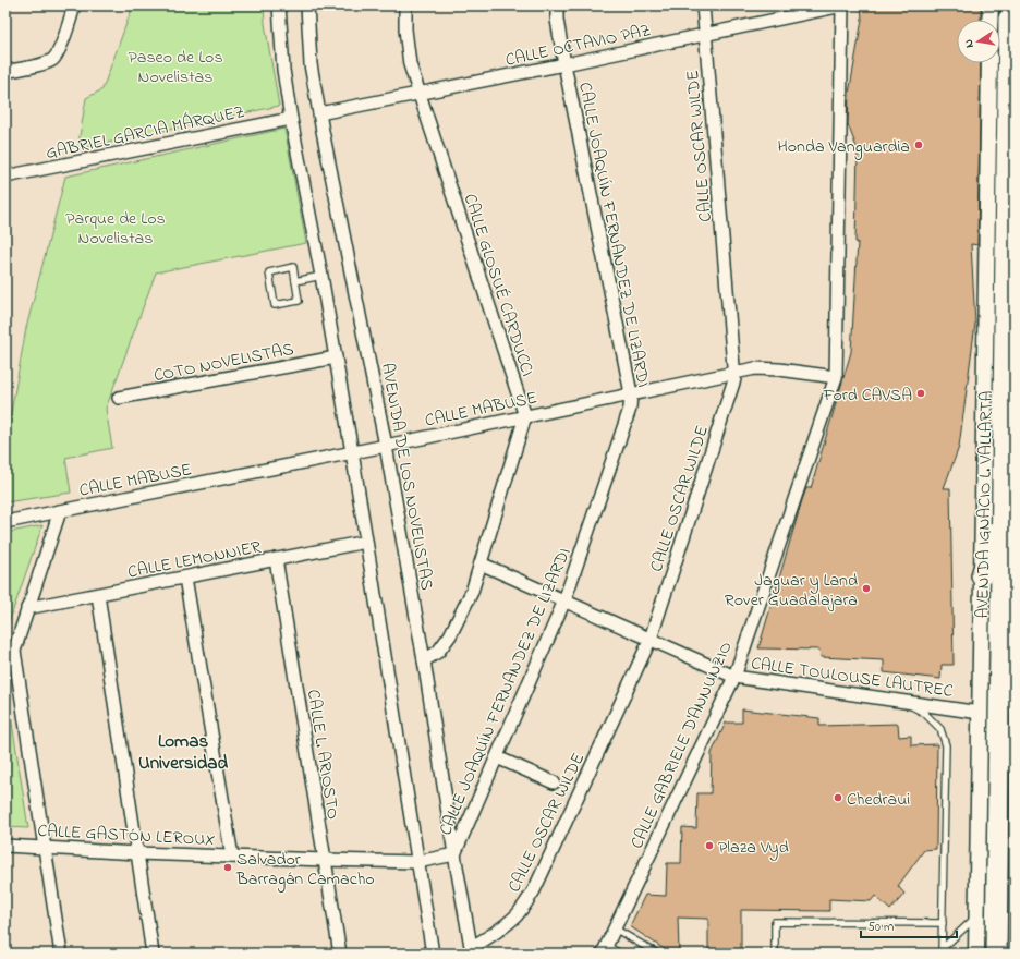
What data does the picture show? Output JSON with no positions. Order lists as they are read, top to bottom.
{
  "streets": {
    "highway": ["AVENIDA IGNACIO L. VALLARTA"],
    "street": [
      "CALLE OCTAVIO PAZ",
      "GABRIEL GARCIA MÁRQUEZ",
      "CALLE OSCAR WILDE",
      "CALLE JOAQUÍN FERNANDEZ DE LIZARDI",
      "CALLE GLOSUÉ CARDUCCI",
      "COTO NOVELISTAS",
      "CALLE MABUSE",
      "AVENIDA DE LOS NOVELISTAS",
      "CALLE LEMONNIER",
      "CALLE TOULOUSE LAUTREC",
      "CALLE GABRIELE D'ANNUNZIO",
      "CALLE L. ARIOSTO",
      "CALLE GASTÓN LEROUX"
    ]
  },
  "crossings": [
    ["CALLE OCTAVIO PAZ", "CALLE OSCAR WILDE"],
    ["CALLE OCTAVIO PAZ", "CALLE JOAQUÍN FERNANDEZ DE LIZARDI"],
    ["CALLE OCTAVIO PAZ", "CALLE GLOSUÉ CARDUCCI"],
    ["CALLE OCTAVIO PAZ", "AVENIDA DE LOS NOVELISTAS"],
    ["CALLE OCTAVIO PAZ", "CALLE GABRIELE D'ANNUNZIO"],
    ["CALLE OSCAR WILDE", "CALLE MABUSE"],
    ["CALLE OSCAR WILDE", "AVENIDA DE LOS NOVELISTAS"],
    ["CALLE OSCAR WILDE", "CALLE TOULOUSE LAUTREC"],
    ["CALLE JOAQUÍN FERNANDEZ DE LIZARDI", "CALLE MABUSE"],
    ["CALLE JOAQUÍN FERNANDEZ DE LIZARDI", "AVENIDA DE LOS NOVELISTAS"],
    ["CALLE JOAQUÍN FERNANDEZ DE LIZARDI", "CALLE TOULOUSE LAUTREC"],
    ["CALLE JOAQUÍN FERNANDEZ DE LIZARDI", "CALLE GASTÓN LEROUX"],
    ["CALLE GLOSUÉ CARDUCCI", "CALLE MABUSE"],
    ["CALLE MABUSE", "AVENIDA DE LOS NOVELISTAS"],
    ["CALLE MABUSE", "CALLE GABRIELE D'ANNUNZIO"],
    ["AVENIDA DE LOS NOVELISTAS", "CALLE GASTÓN LEROUX"],
    ["AVENIDA IGNACIO L. VALLARTA", "CALLE TOULOUSE LAUTREC"],
    ["CALLE LEMONNIER", "CALLE L. ARIOSTO"],
    ["CALLE TOULOUSE LAUTREC", "CALLE GABRIELE D'ANNUNZIO"],
    ["CALLE L. ARIOSTO", "CALLE GASTÓN LEROUX"]
  ],
  "districts": ["Lomas Universidad"],
  "parks": ["Paseo de Los Novelistas", "Parque de Los Novelistas"],
  "places": [
    "Honda Vanguardia",
    "Ford CAVSA",
    "Jaguar y Land Rover Guadalajara",
    "Chedraui",
    "Plaza Vyd",
    "Salvador Barragán Camacho"
  ],
  "scale_bar": "50 m",
  "north": "left"
}
